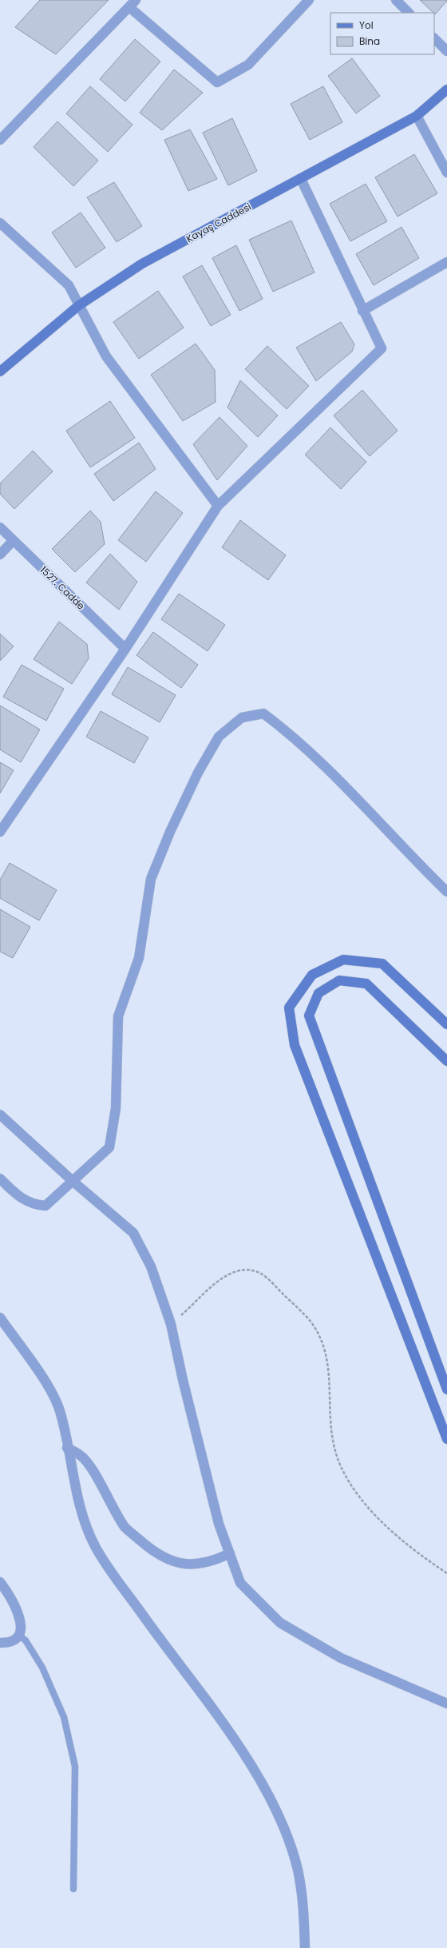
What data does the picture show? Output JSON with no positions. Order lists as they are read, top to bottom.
{
  "streets": {
    "street": ["Kayaş Caddesi", "1527. Cadde"]
  },
  "legend": ["Yol", "Bina"]
}
